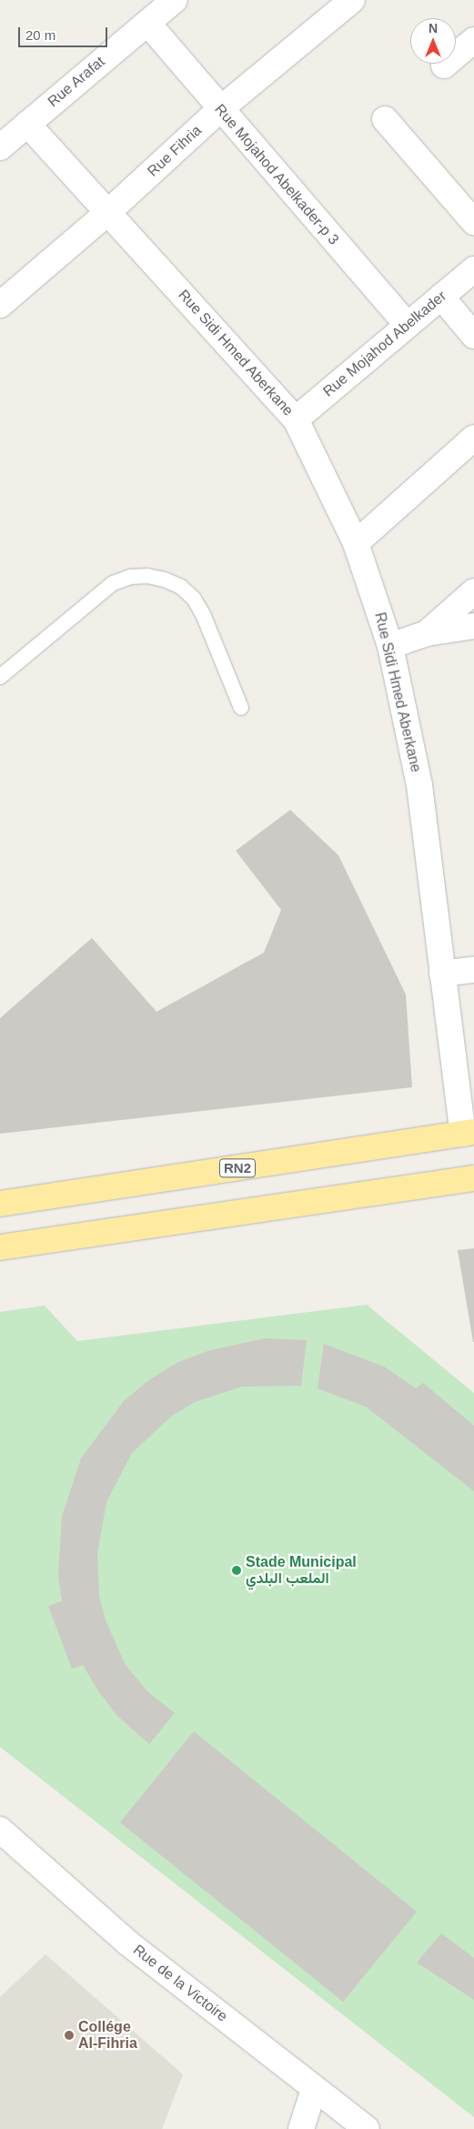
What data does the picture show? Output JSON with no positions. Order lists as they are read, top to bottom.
{
  "streets": {
    "highway": ["RN2"],
    "street": [
      "Rue Arafat",
      "Rue Fihria",
      "Rue Mojahod Abelkader-p 3",
      "Rue Mojahod Abelkader",
      "Rue Sidi Hmed Aberkane",
      "Rue de la Victoire"
    ]
  },
  "crossings": [
    ["Rue Arafat", "Rue Mojahod Abelkader-p 3"],
    ["Rue Arafat", "Rue Sidi Hmed Aberkane"],
    ["Rue Fihria", "Rue Mojahod Abelkader-p 3"],
    ["Rue Fihria", "Rue Sidi Hmed Aberkane"],
    ["Rue Mojahod Abelkader-p 3", "Rue Mojahod Abelkader"],
    ["Rue Mojahod Abelkader", "Rue Sidi Hmed Aberkane"],
    ["Rue Sidi Hmed Aberkane", "RN2"]
  ],
  "places": ["Stade Municipal الملعب البلدي", "Collége Al-Fihria"],
  "scale_bar": "20 m",
  "north": "top"
}
